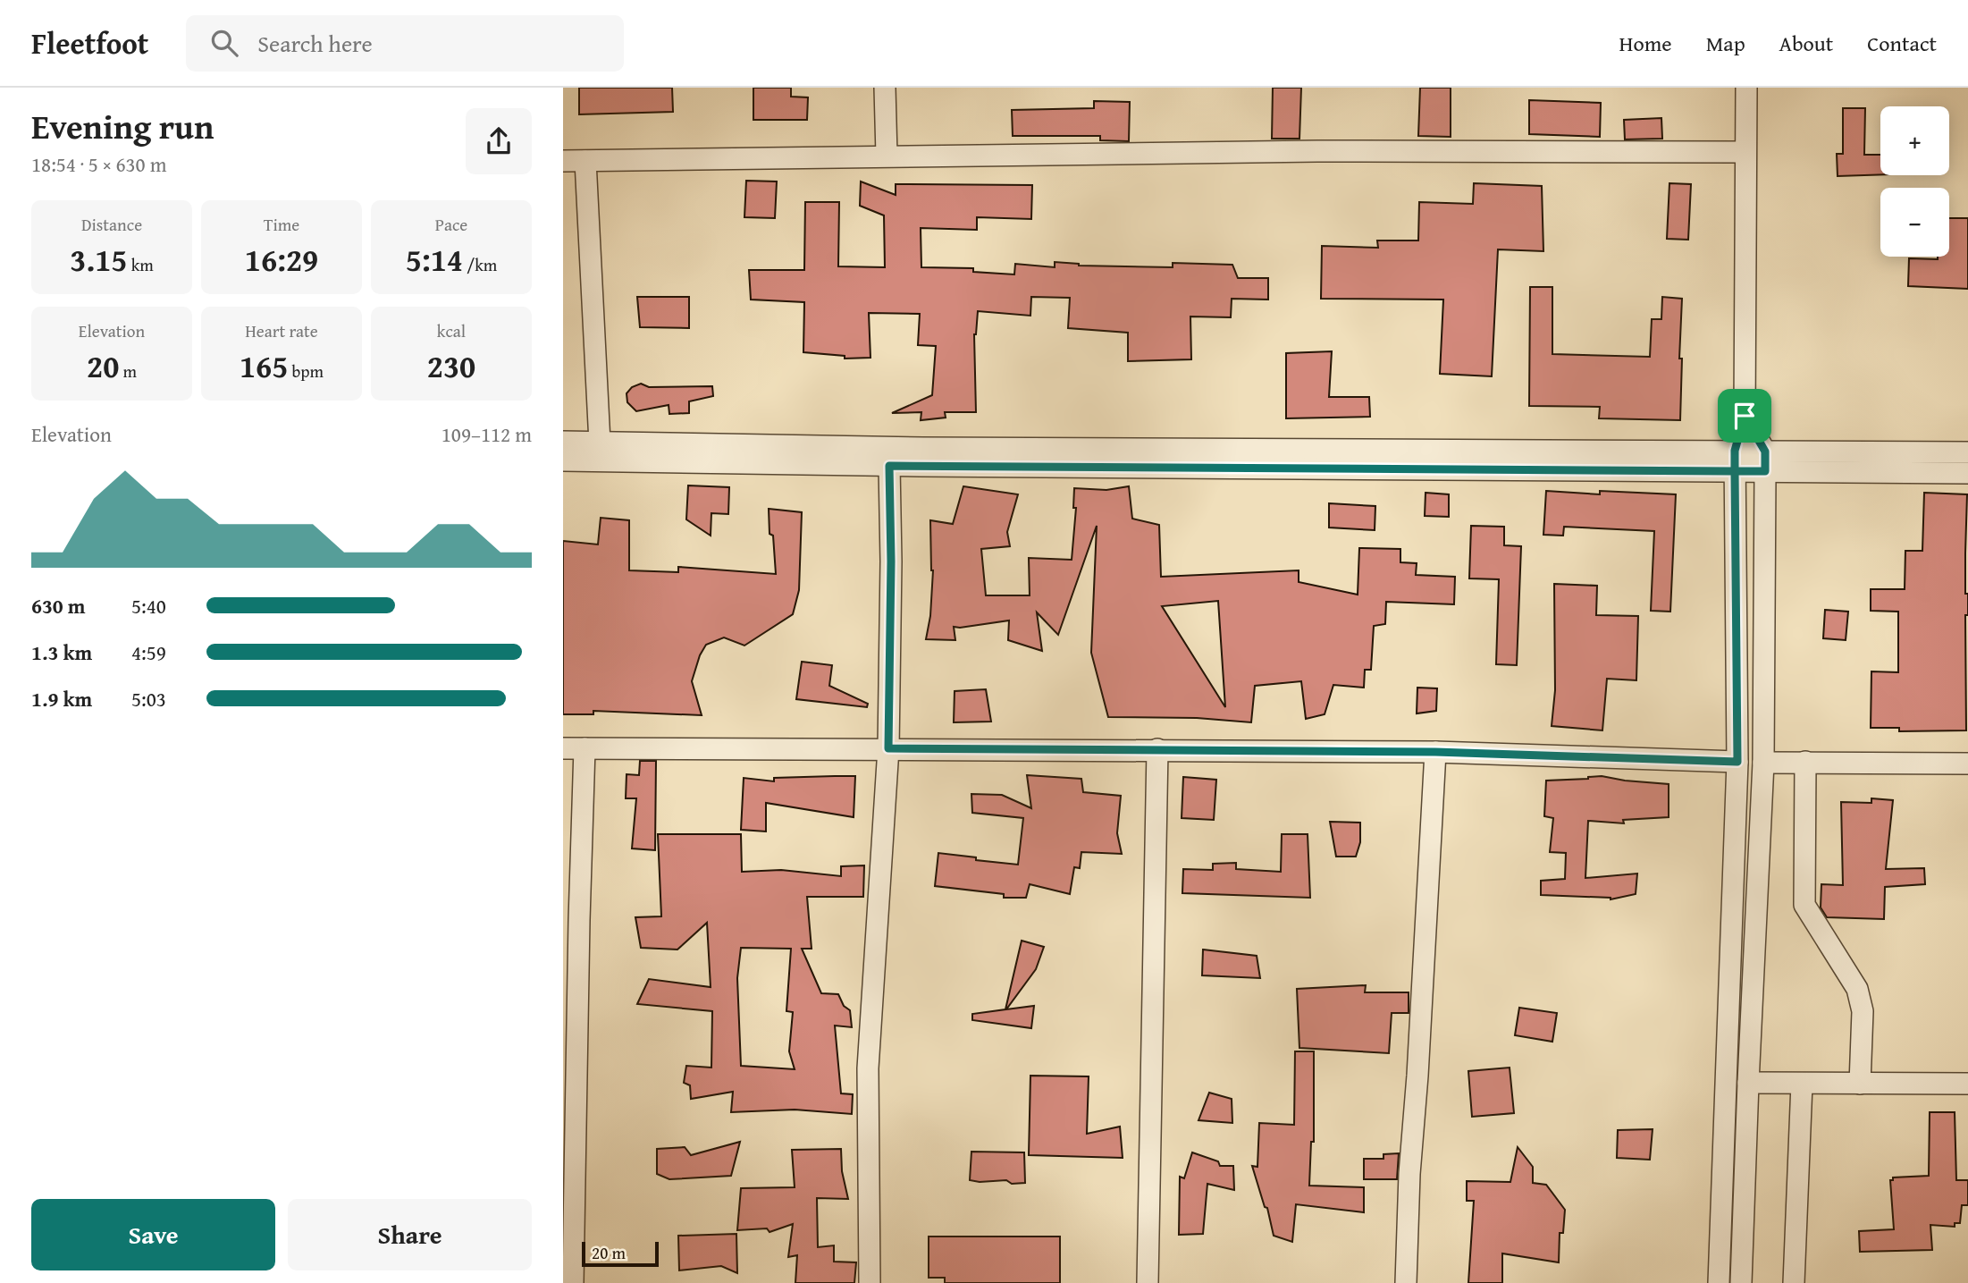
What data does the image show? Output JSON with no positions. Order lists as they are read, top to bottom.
{
  "scale_bar": "20 m",
  "page": {
    "header": "Fleetfoot",
    "search": "Search here",
    "nav": [
      "Home",
      "Map",
      "About",
      "Contact"
    ],
    "heading": ["Evening run", "18:54 · 5 × 630 m"],
    "map_buttons": ["+", "−"],
    "stats": [
      ["Distance", "3.15 km"],
      ["Time", "16:29"],
      ["Pace", "5:14 /km"],
      ["Elevation", "20 m"],
      ["Heart rate", "165 bpm"],
      ["kcal", "230"]
    ],
    "chart": ["Elevation", "109–112 m"],
    "list": [
      {
        "name": "630 m",
        "note": "5:40"
      },
      {
        "name": "1.3 km",
        "note": "4:59"
      },
      {
        "name": "1.9 km",
        "note": "5:03"
      }
    ],
    "buttons": ["Save", "Share"],
    "scale": "20 m"
  }
}
